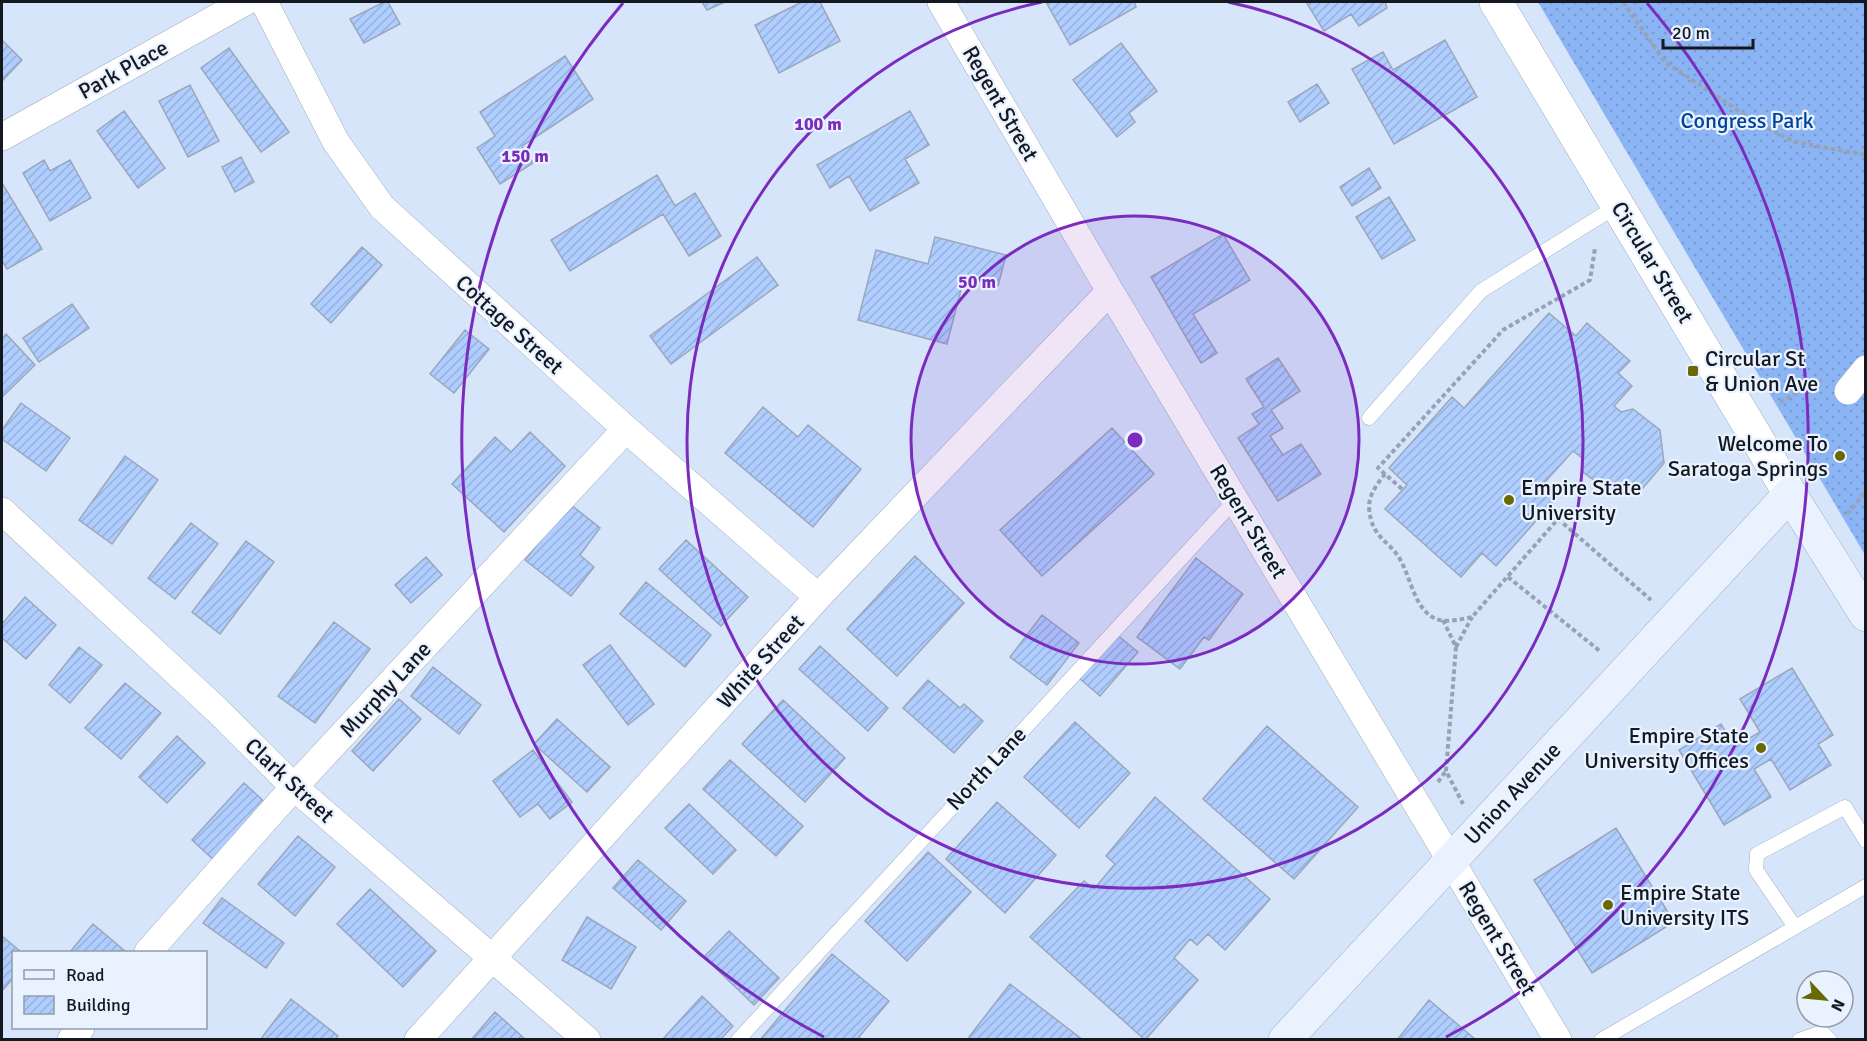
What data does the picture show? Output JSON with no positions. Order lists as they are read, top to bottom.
{
  "streets": {
    "main road": ["Circular Street", "Union Avenue"],
    "street": [
      "Park Place",
      "Regent Street",
      "Cottage Street",
      "White Street",
      "Murphy Lane",
      "Clark Street"
    ],
    "lane": ["North Lane"]
  },
  "crossings": [
    ["Regent Street", "White Street"],
    ["Regent Street", "North Lane"],
    ["Regent Street", "Union Avenue"],
    ["Circular Street", "Union Avenue"],
    ["Cottage Street", "White Street"],
    ["Cottage Street", "Murphy Lane"],
    ["White Street", "Clark Street"],
    ["Murphy Lane", "Clark Street"]
  ],
  "parks": ["Congress Park"],
  "places": {
    "transit": ["Circular St & Union Ave"],
    "other": [
      "Welcome To Saratoga Springs",
      "Empire State University",
      "Empire State University Offices",
      "Empire State University ITS"
    ]
  },
  "legend": ["Road", "Building"],
  "scale_bar": "20 m",
  "north": "bottom right",
  "rings": ["100 m", "150 m", "50 m"]
}
